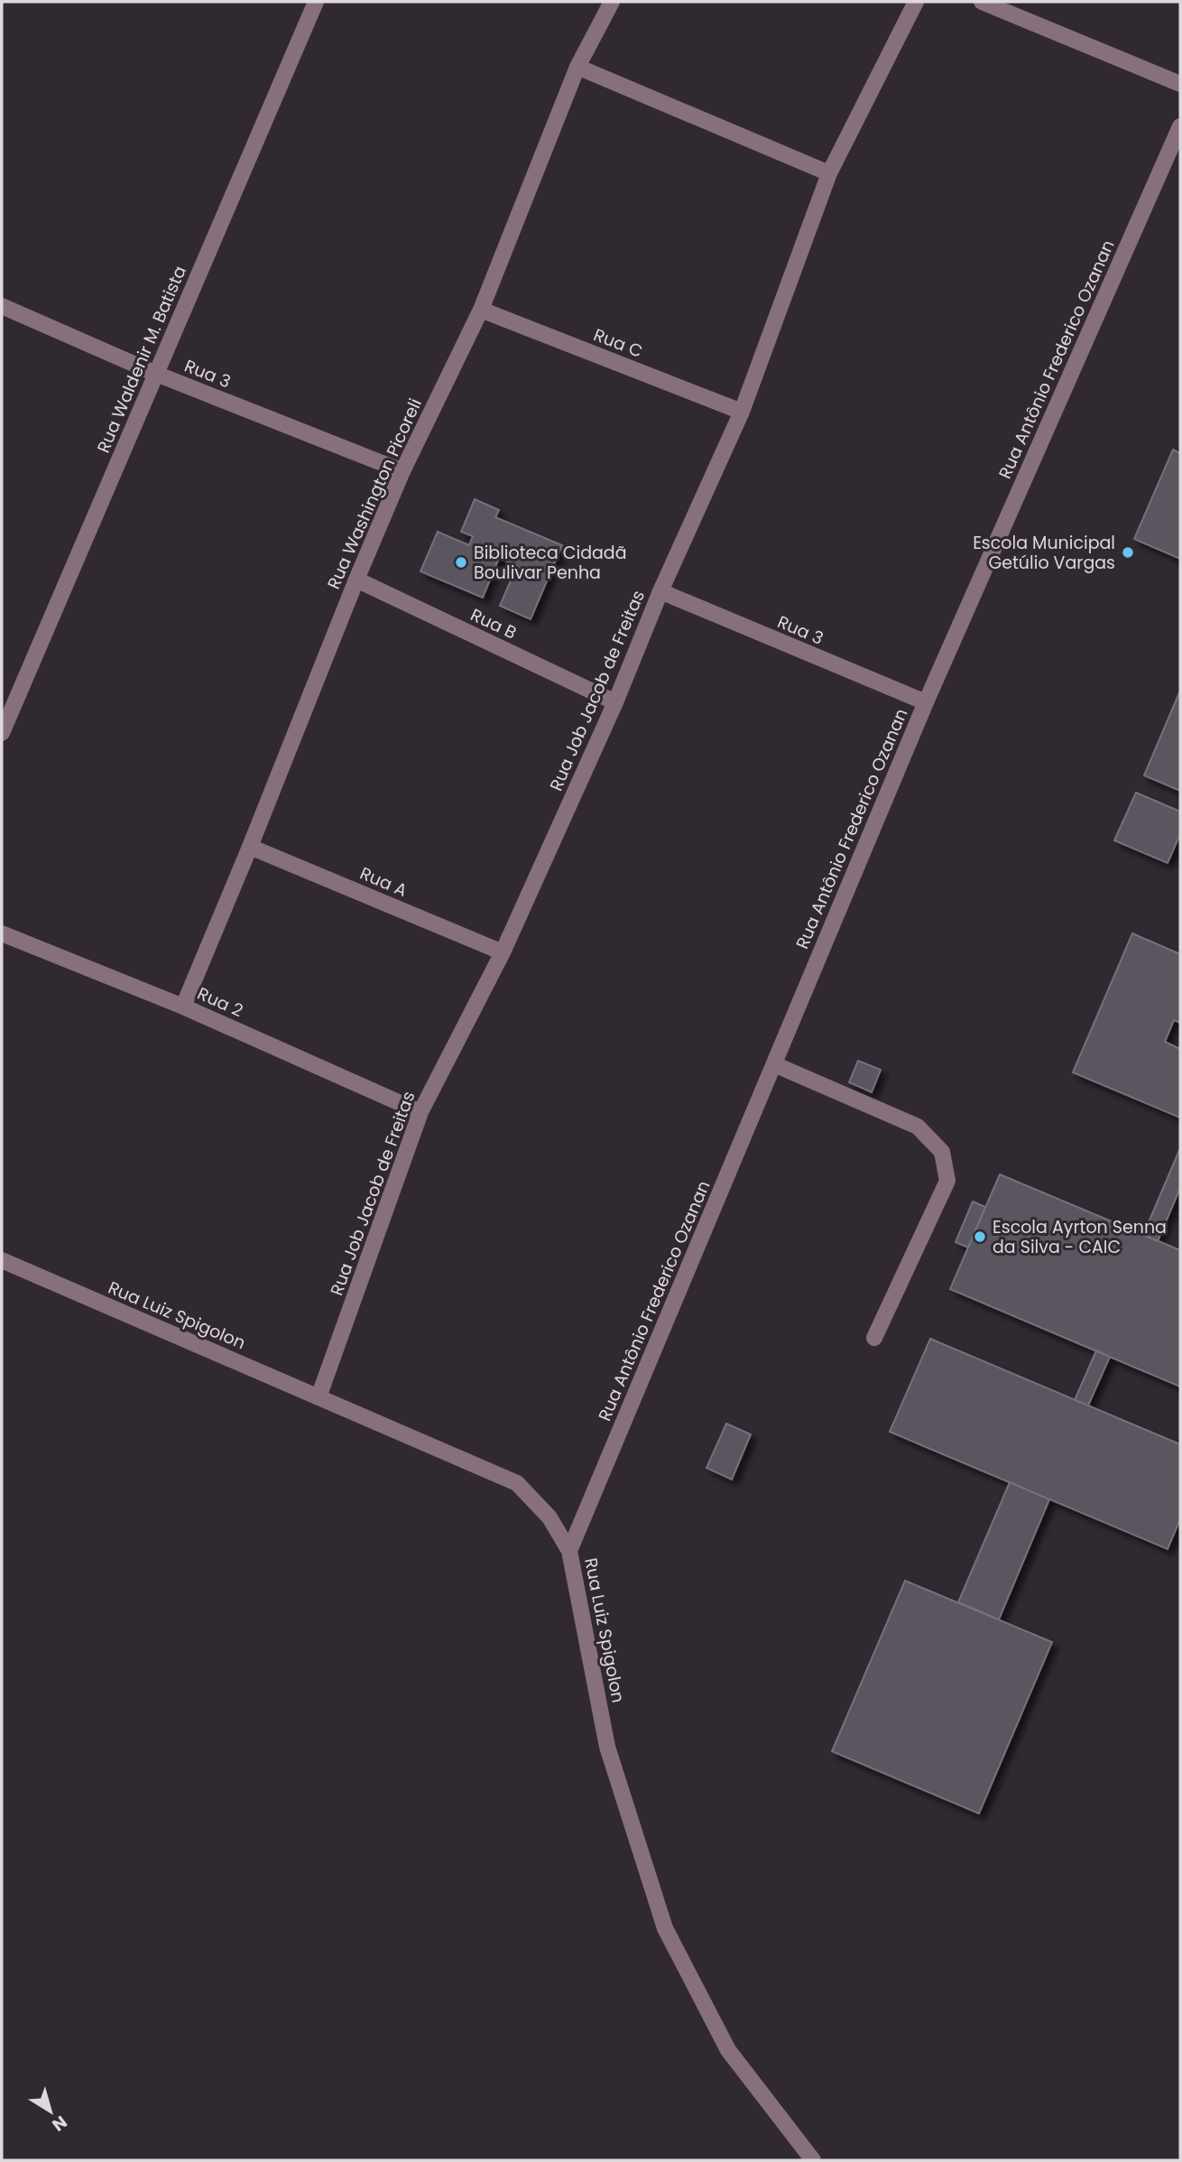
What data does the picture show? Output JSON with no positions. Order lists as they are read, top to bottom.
{
  "streets": {
    "street": [
      "Rua C",
      "Rua Waldenir M. Batista",
      "Rua Antônio Frederico Ozanan",
      "Rua 3",
      "Rua Washington Picoreli",
      "Rua B",
      "Rua Job Jacob de Freitas",
      "Rua A",
      "Rua 2",
      "Rua Luiz Spigolon"
    ]
  },
  "crossings": [
    ["Rua C", "Rua Washington Picoreli"],
    ["Rua C", "Rua Job Jacob de Freitas"],
    ["Rua Waldenir M. Batista", "Rua 3"],
    ["Rua Antônio Frederico Ozanan", "Rua 3"],
    ["Rua Antônio Frederico Ozanan", "Rua Luiz Spigolon"],
    ["Rua 3", "Rua Washington Picoreli"],
    ["Rua 3", "Rua Job Jacob de Freitas"],
    ["Rua Washington Picoreli", "Rua B"],
    ["Rua Washington Picoreli", "Rua A"],
    ["Rua Washington Picoreli", "Rua 2"],
    ["Rua B", "Rua Job Jacob de Freitas"],
    ["Rua Job Jacob de Freitas", "Rua A"],
    ["Rua Job Jacob de Freitas", "Rua 2"],
    ["Rua Job Jacob de Freitas", "Rua Luiz Spigolon"]
  ],
  "places": ["Escola Municipal Getúlio Vargas", "Biblioteca Cidadã Boulivar Penha", "Escola Ayrton Senna da Silva - CAIC"],
  "north": "bottom right"
}
